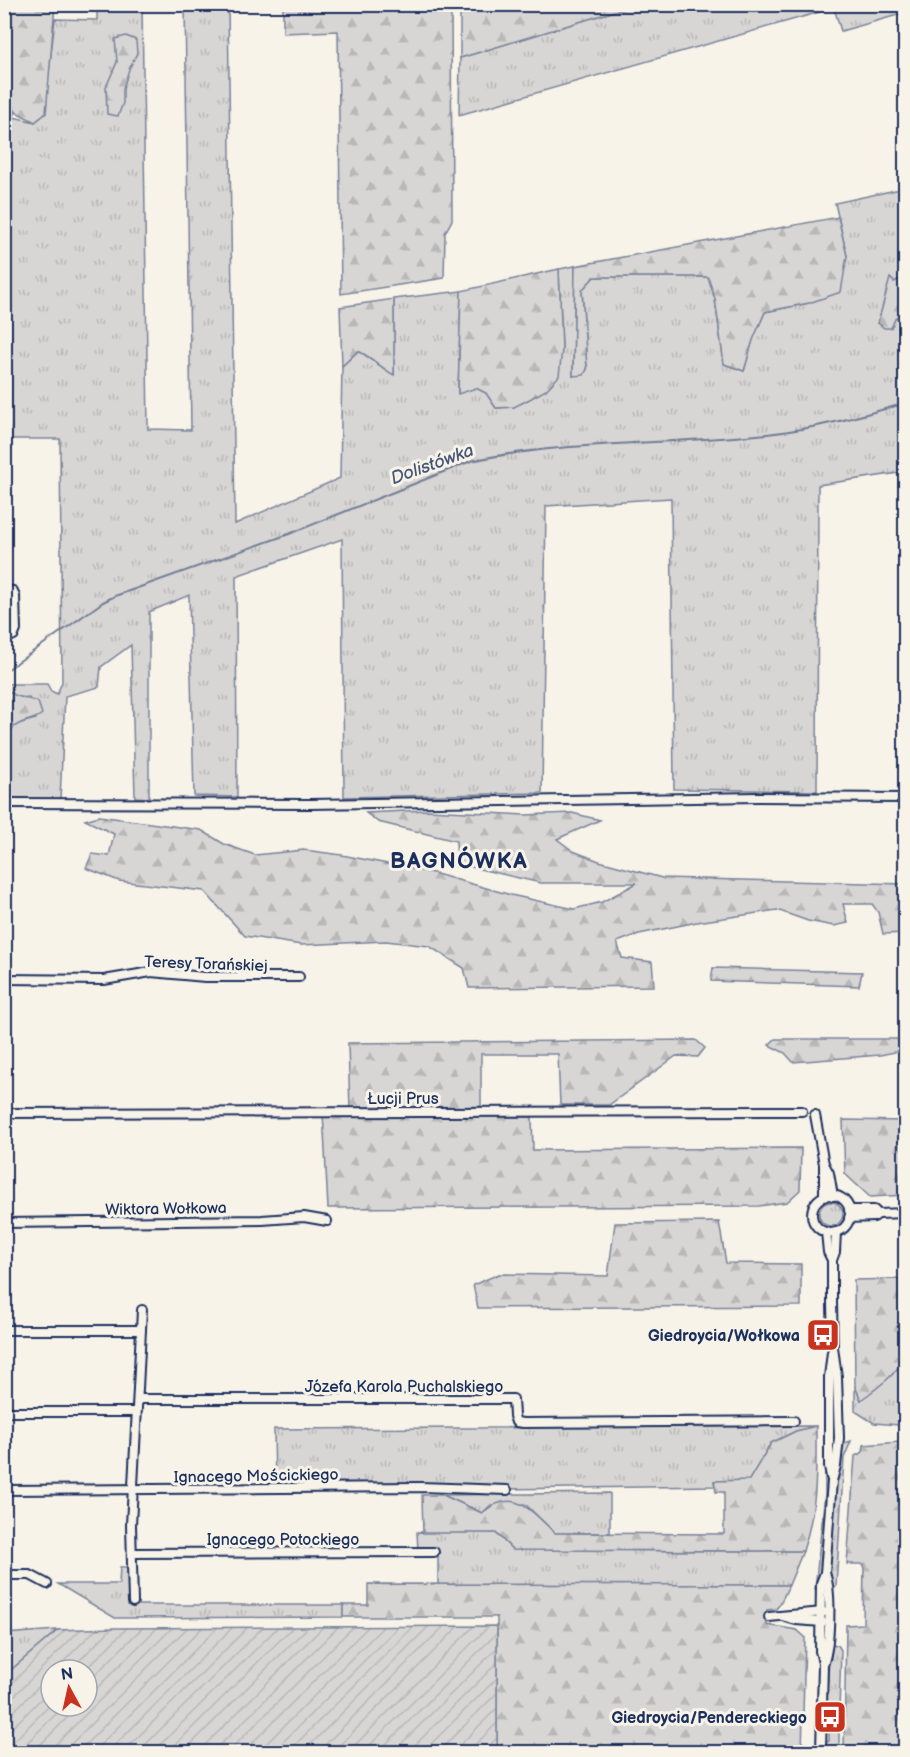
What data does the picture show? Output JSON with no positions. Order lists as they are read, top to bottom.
{
  "streets": {
    "street": [
      "Teresy Torańskiej",
      "Łucji Prus",
      "Wiktora Wołkowa",
      "Józefa Karola Puchalskiego",
      "Ignacego Mościckiego",
      "Ignacego Potockiego"
    ]
  },
  "districts": ["BAGNÓWKA"],
  "water": ["Dolistówka"],
  "places": {
    "bus stop": ["Giedroycia/Wołkowa", "Giedroycia/Pendereckiego"]
  },
  "north": "top"
}
